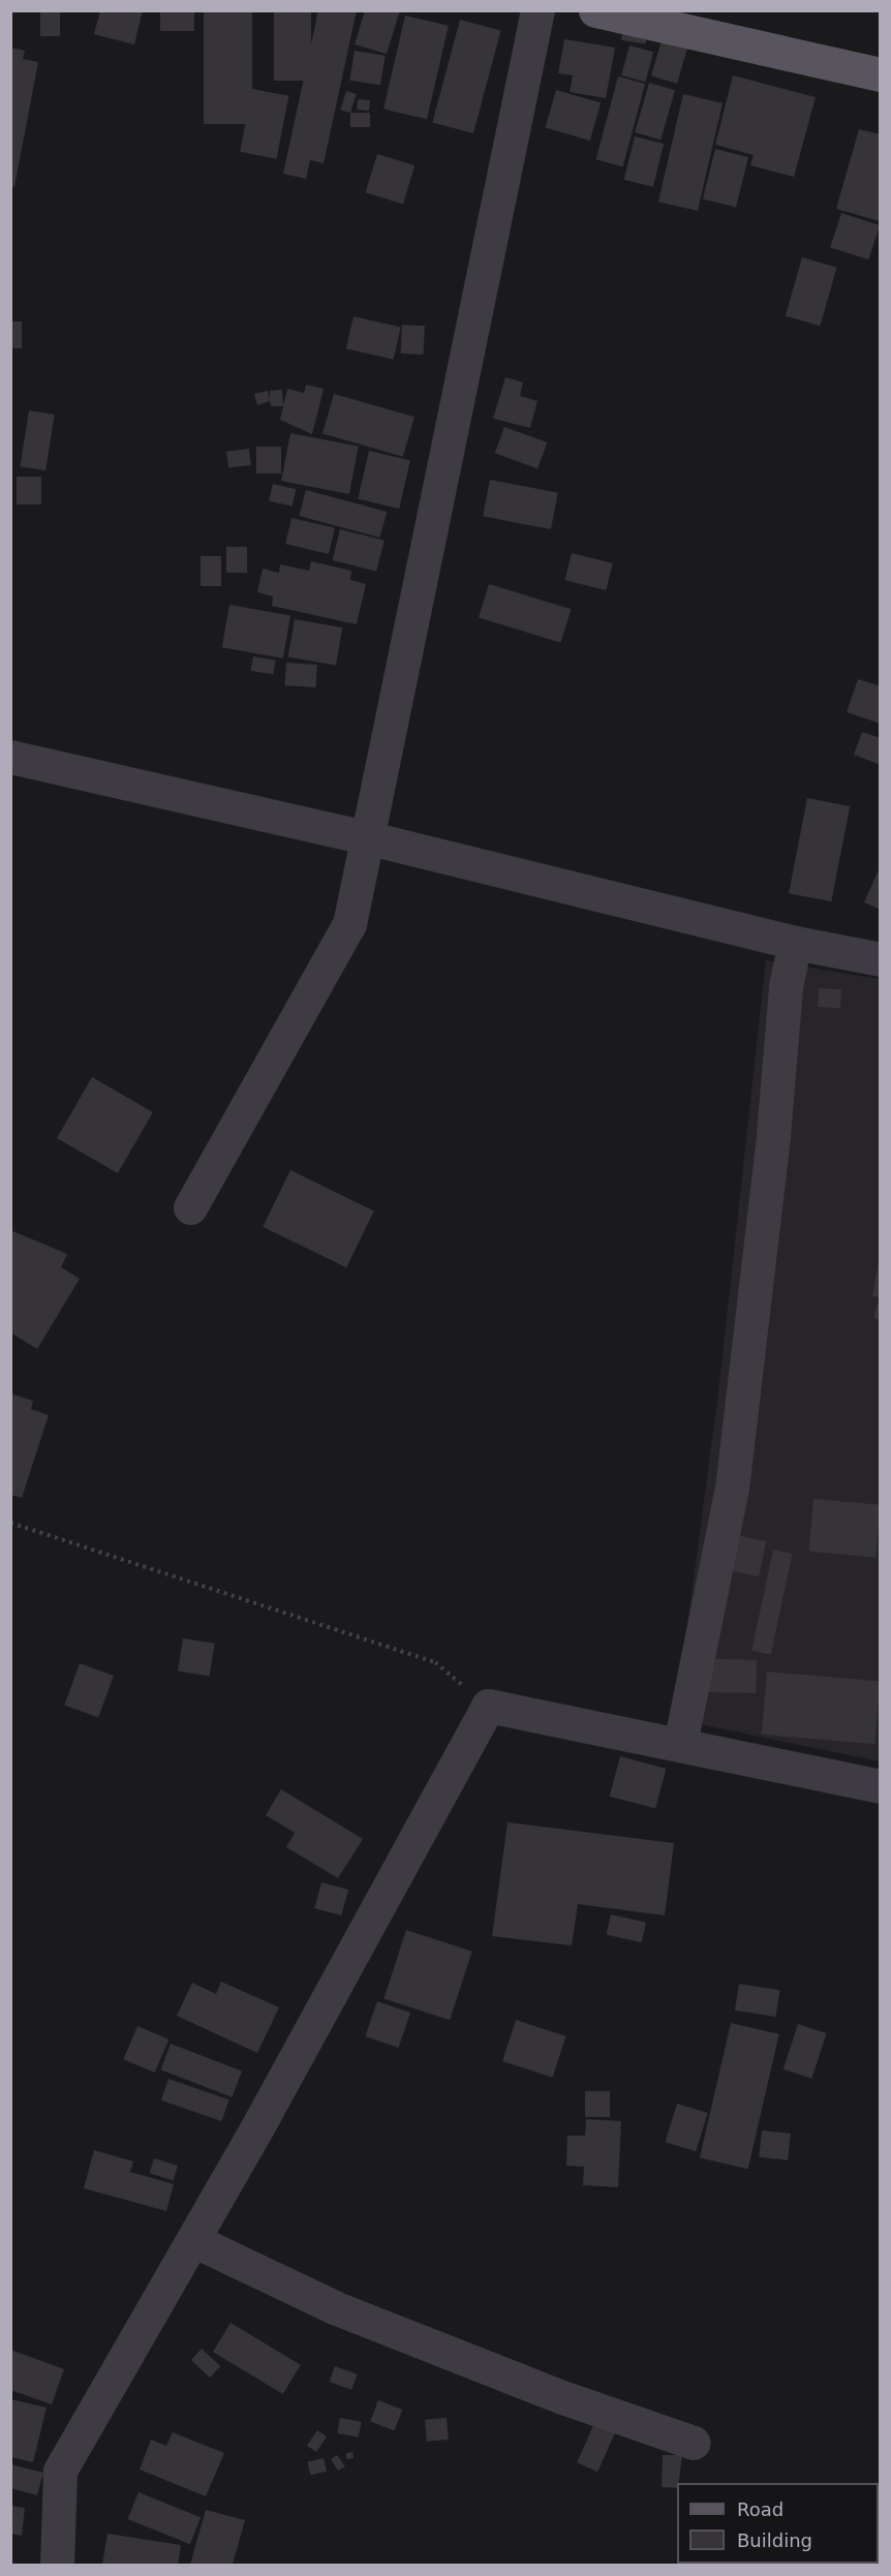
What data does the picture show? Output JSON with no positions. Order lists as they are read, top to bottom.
{
  "legend": ["Road", "Building"]
}
